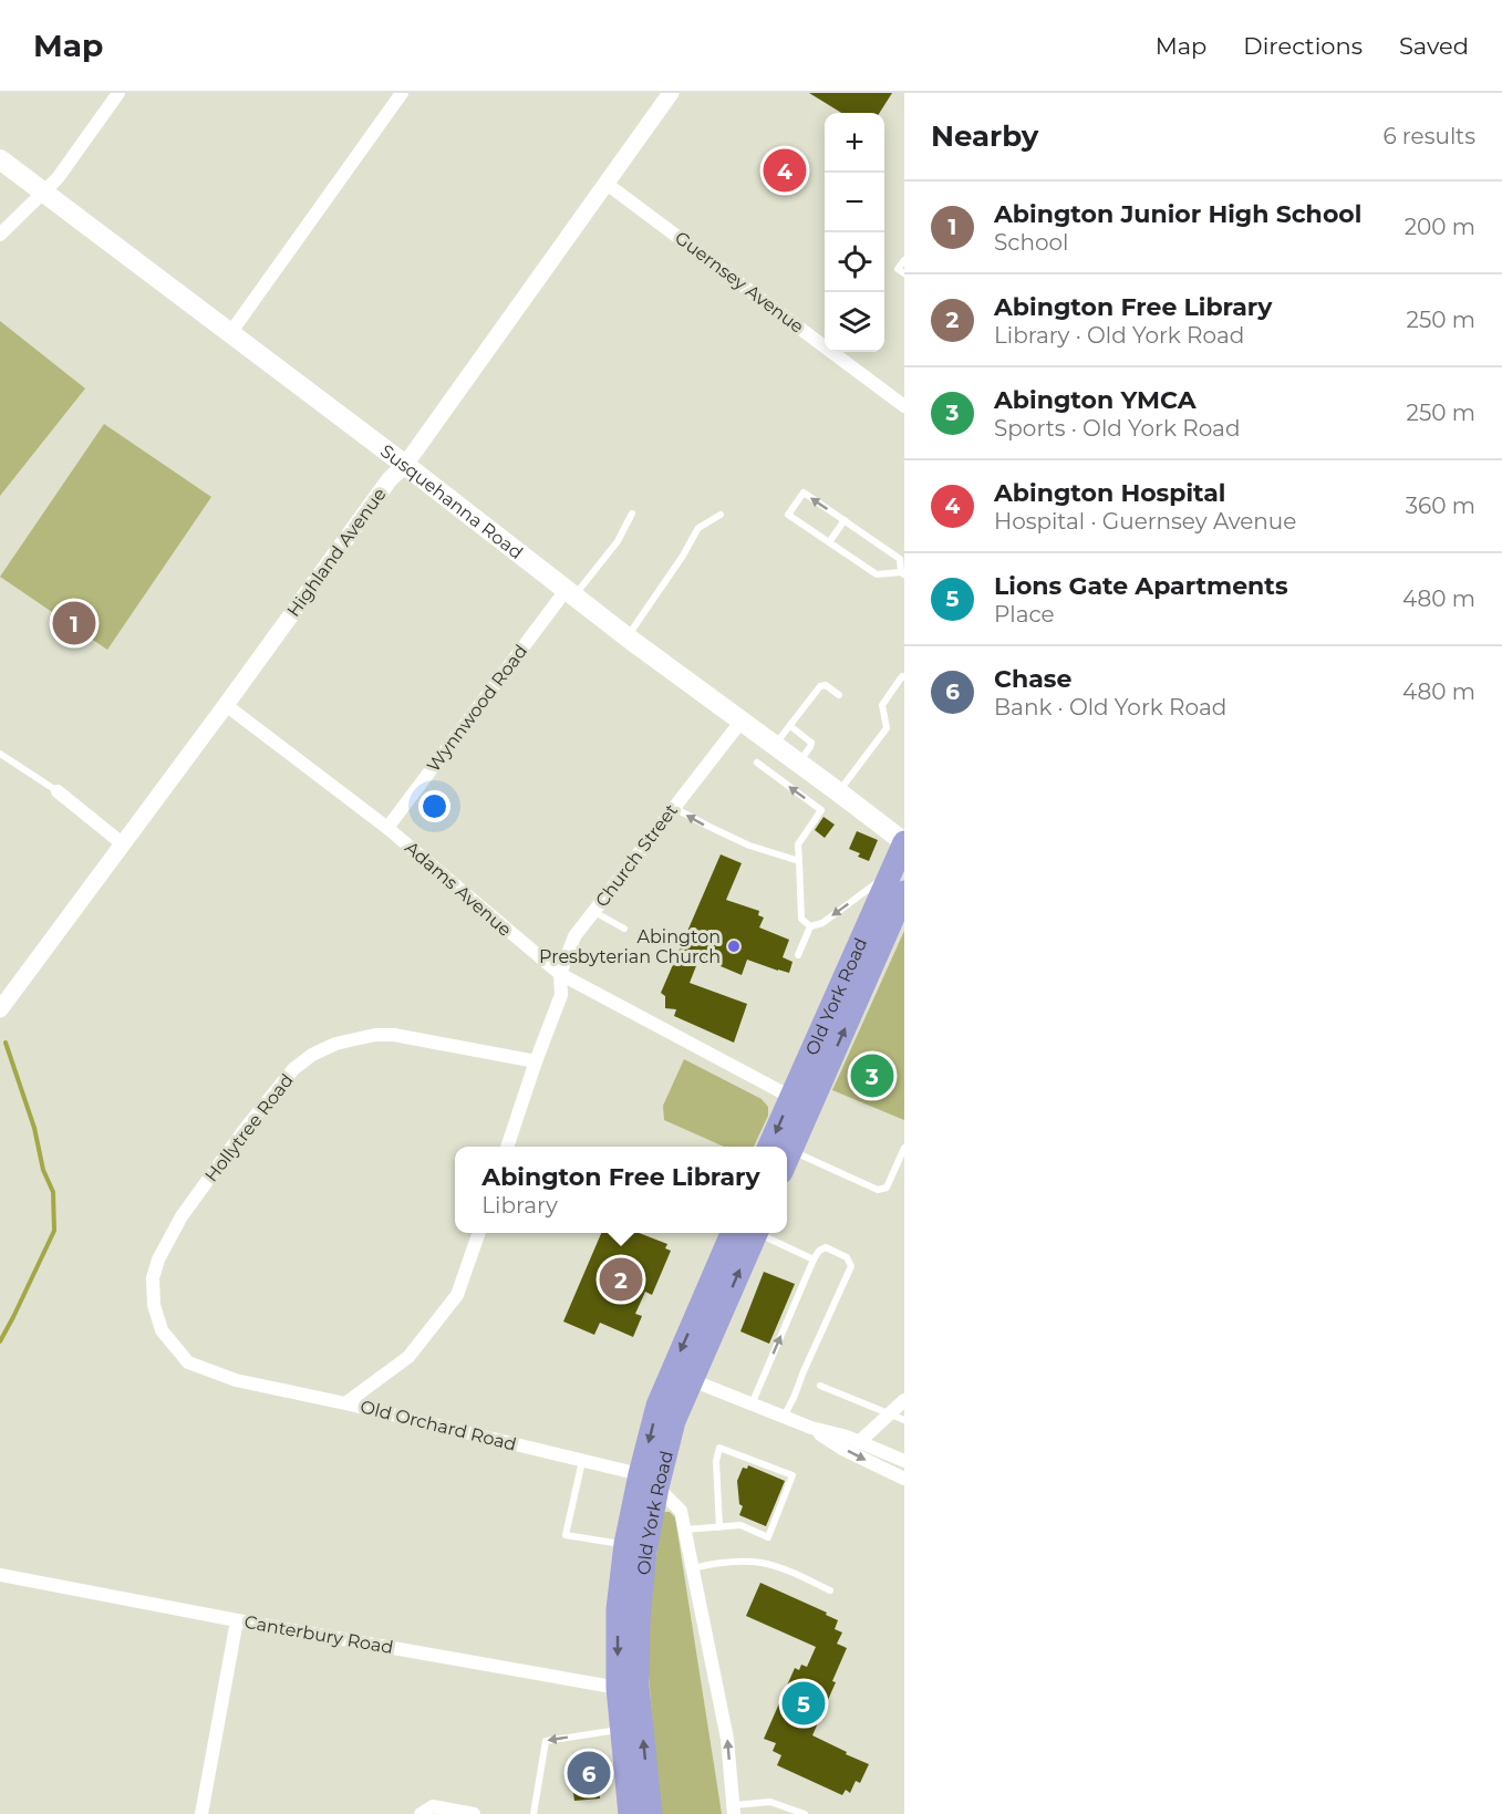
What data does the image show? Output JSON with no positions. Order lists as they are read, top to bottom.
{
  "streets": {
    "highway": ["Old York Road"],
    "main road": ["Susquehanna Road"],
    "street": [
      "Guernsey Avenue",
      "Highland Avenue",
      "Wynnwood Road",
      "Church Street",
      "Adams Avenue",
      "Hollytree Road",
      "Old Orchard Road",
      "Canterbury Road"
    ]
  },
  "crossings": [
    ["Guernsey Avenue", "Highland Avenue"],
    ["Susquehanna Road", "Highland Avenue"],
    ["Susquehanna Road", "Wynnwood Road"],
    ["Susquehanna Road", "Church Street"],
    ["Susquehanna Road", "Old York Road"],
    ["Highland Avenue", "Adams Avenue"],
    ["Wynnwood Road", "Adams Avenue"],
    ["Church Street", "Adams Avenue"],
    ["Church Street", "Hollytree Road"],
    ["Adams Avenue", "Old York Road"],
    ["Old York Road", "Old Orchard Road"],
    ["Old York Road", "Canterbury Road"],
    ["Hollytree Road", "Old Orchard Road"]
  ],
  "places": ["Abington Presbyterian Church"],
  "page": {
    "header": "Map",
    "nav": ["Map", "Directions", "Saved"],
    "heading": ["Nearby", "6 results"],
    "map_buttons": ["+", "−"],
    "pins": [
      "4",
      "1",
      "3",
      "2",
      "5",
      "6"
    ],
    "list": [
      {
        "mark": "1",
        "name": "Abington Junior High School",
        "note": "School",
        "value": "200 m"
      },
      {
        "mark": "2",
        "name": "Abington Free Library",
        "note": "Library · Old York Road",
        "value": "250 m"
      },
      {
        "mark": "3",
        "name": "Abington YMCA",
        "note": "Sports · Old York Road",
        "value": "250 m"
      },
      {
        "mark": "4",
        "name": "Abington Hospital",
        "note": "Hospital · Guernsey Avenue",
        "value": "360 m"
      },
      {
        "mark": "5",
        "name": "Lions Gate Apartments",
        "note": "Place",
        "value": "480 m"
      },
      {
        "mark": "6",
        "name": "Chase",
        "note": "Bank · Old York Road",
        "value": "480 m"
      }
    ],
    "popup": ["Abington Free Library", "Library"]
  }
}
